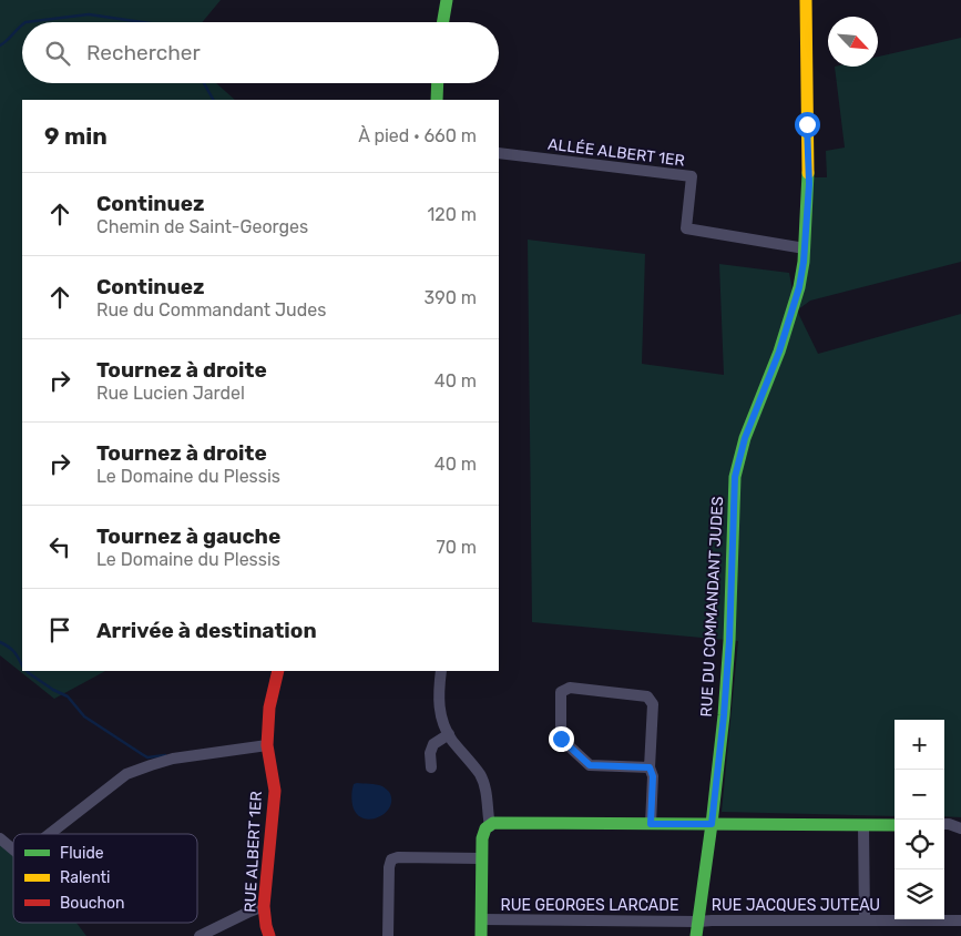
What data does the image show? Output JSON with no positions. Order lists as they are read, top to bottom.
{
  "streets": {
    "street": [
      "ALLÉE ALBERT 1ER",
      "RUE DU COMMANDANT JUDES",
      "RUE ALBERT 1ER",
      "RUE GEORGES LARCADE",
      "RUE JACQUES JUTEAU"
    ]
  },
  "crossings": [
    ["ALLÉE ALBERT 1ER", "RUE DU COMMANDANT JUDES"],
    ["RUE DU COMMANDANT JUDES", "RUE GEORGES LARCADE"],
    ["RUE DU COMMANDANT JUDES", "RUE JACQUES JUTEAU"],
    ["RUE GEORGES LARCADE", "RUE JACQUES JUTEAU"]
  ],
  "legend": ["Fluide", "Ralenti", "Bouchon"],
  "north": "bottom right",
  "page": {
    "search": "Rechercher",
    "heading": ["9 min", "À pied · 660 m"],
    "list": [
      ["Continuez", "Chemin de Saint-Georges", "120 m"],
      ["Continuez", "Rue du Commandant Judes", "390 m"],
      ["Tournez à droite", "Rue Lucien Jardel", "40 m"],
      ["Tournez à droite", "Le Domaine du Plessis", "40 m"],
      ["Tournez à gauche", "Le Domaine du Plessis", "70 m"],
      "Arrivée à destination"
    ],
    "map_buttons": ["+", "−"]
  }
}
